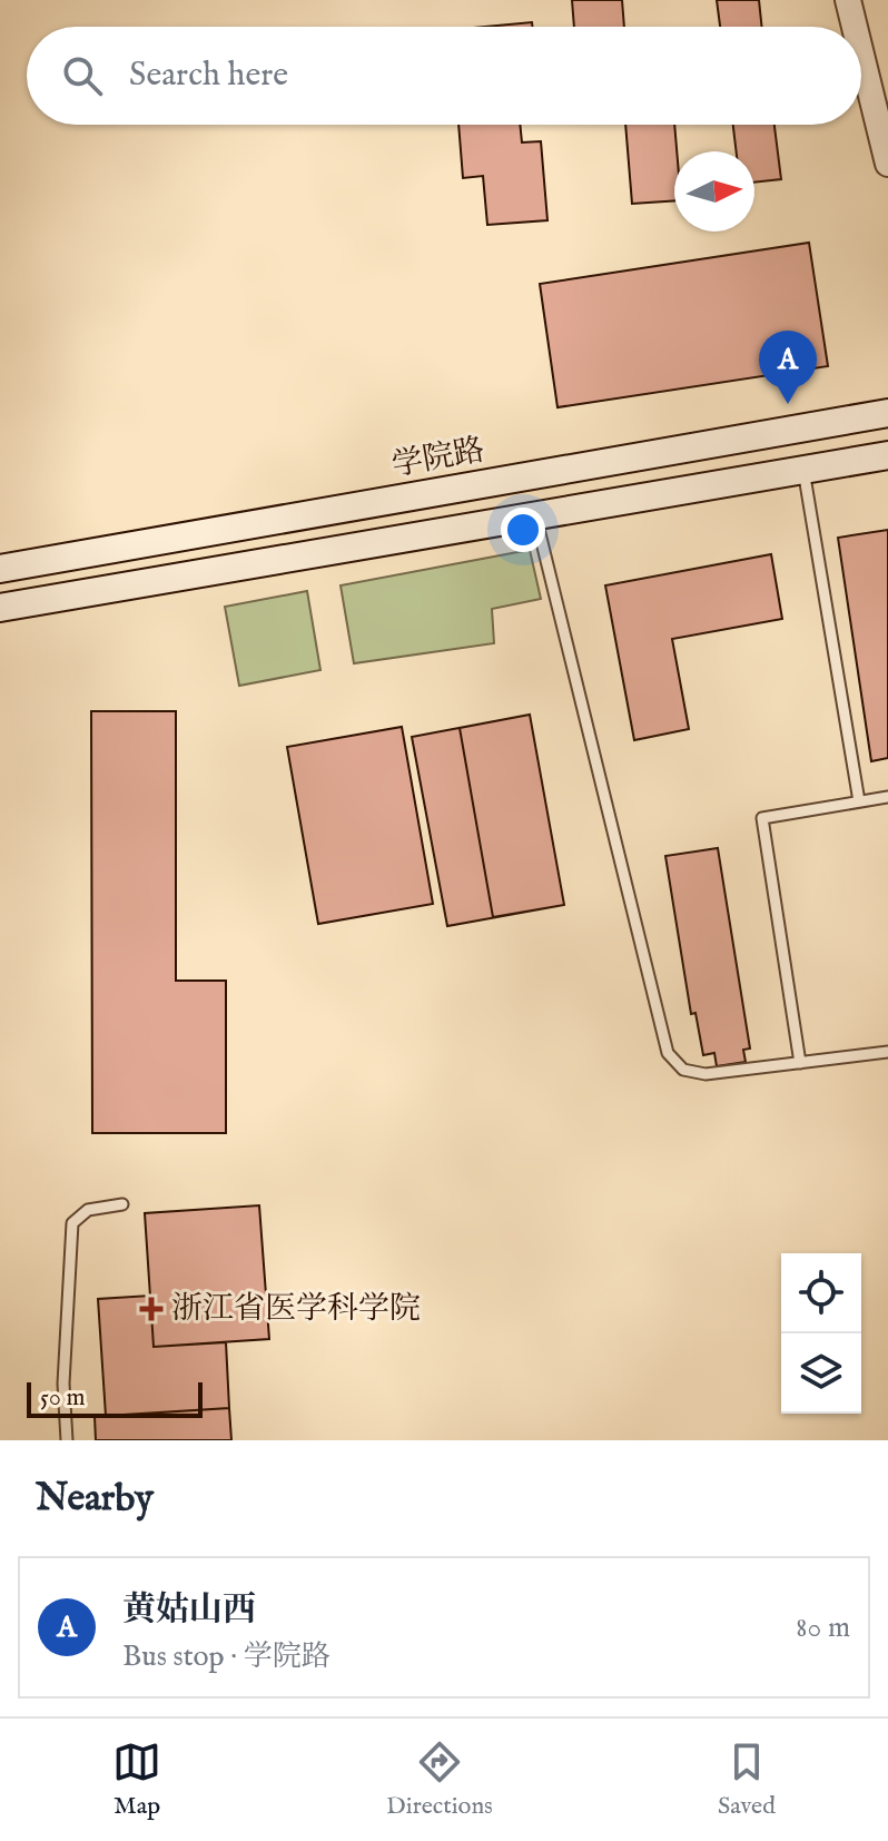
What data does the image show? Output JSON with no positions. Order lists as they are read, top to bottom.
{
  "streets": {
    "main road": ["学院路"]
  },
  "places": {
    "health": ["浙江省医学科学院"]
  },
  "scale_bar": "50 m",
  "north": "right",
  "page": {
    "search": "Search here",
    "pins": "A",
    "scale": "50 m",
    "heading": "Nearby",
    "list": [
      {
        "mark": "A",
        "name": "黄姑山西",
        "note": "Bus stop · 学院路",
        "value": "80 m"
      }
    ],
    "nav": ["Map", "Directions", "Saved"]
  }
}
